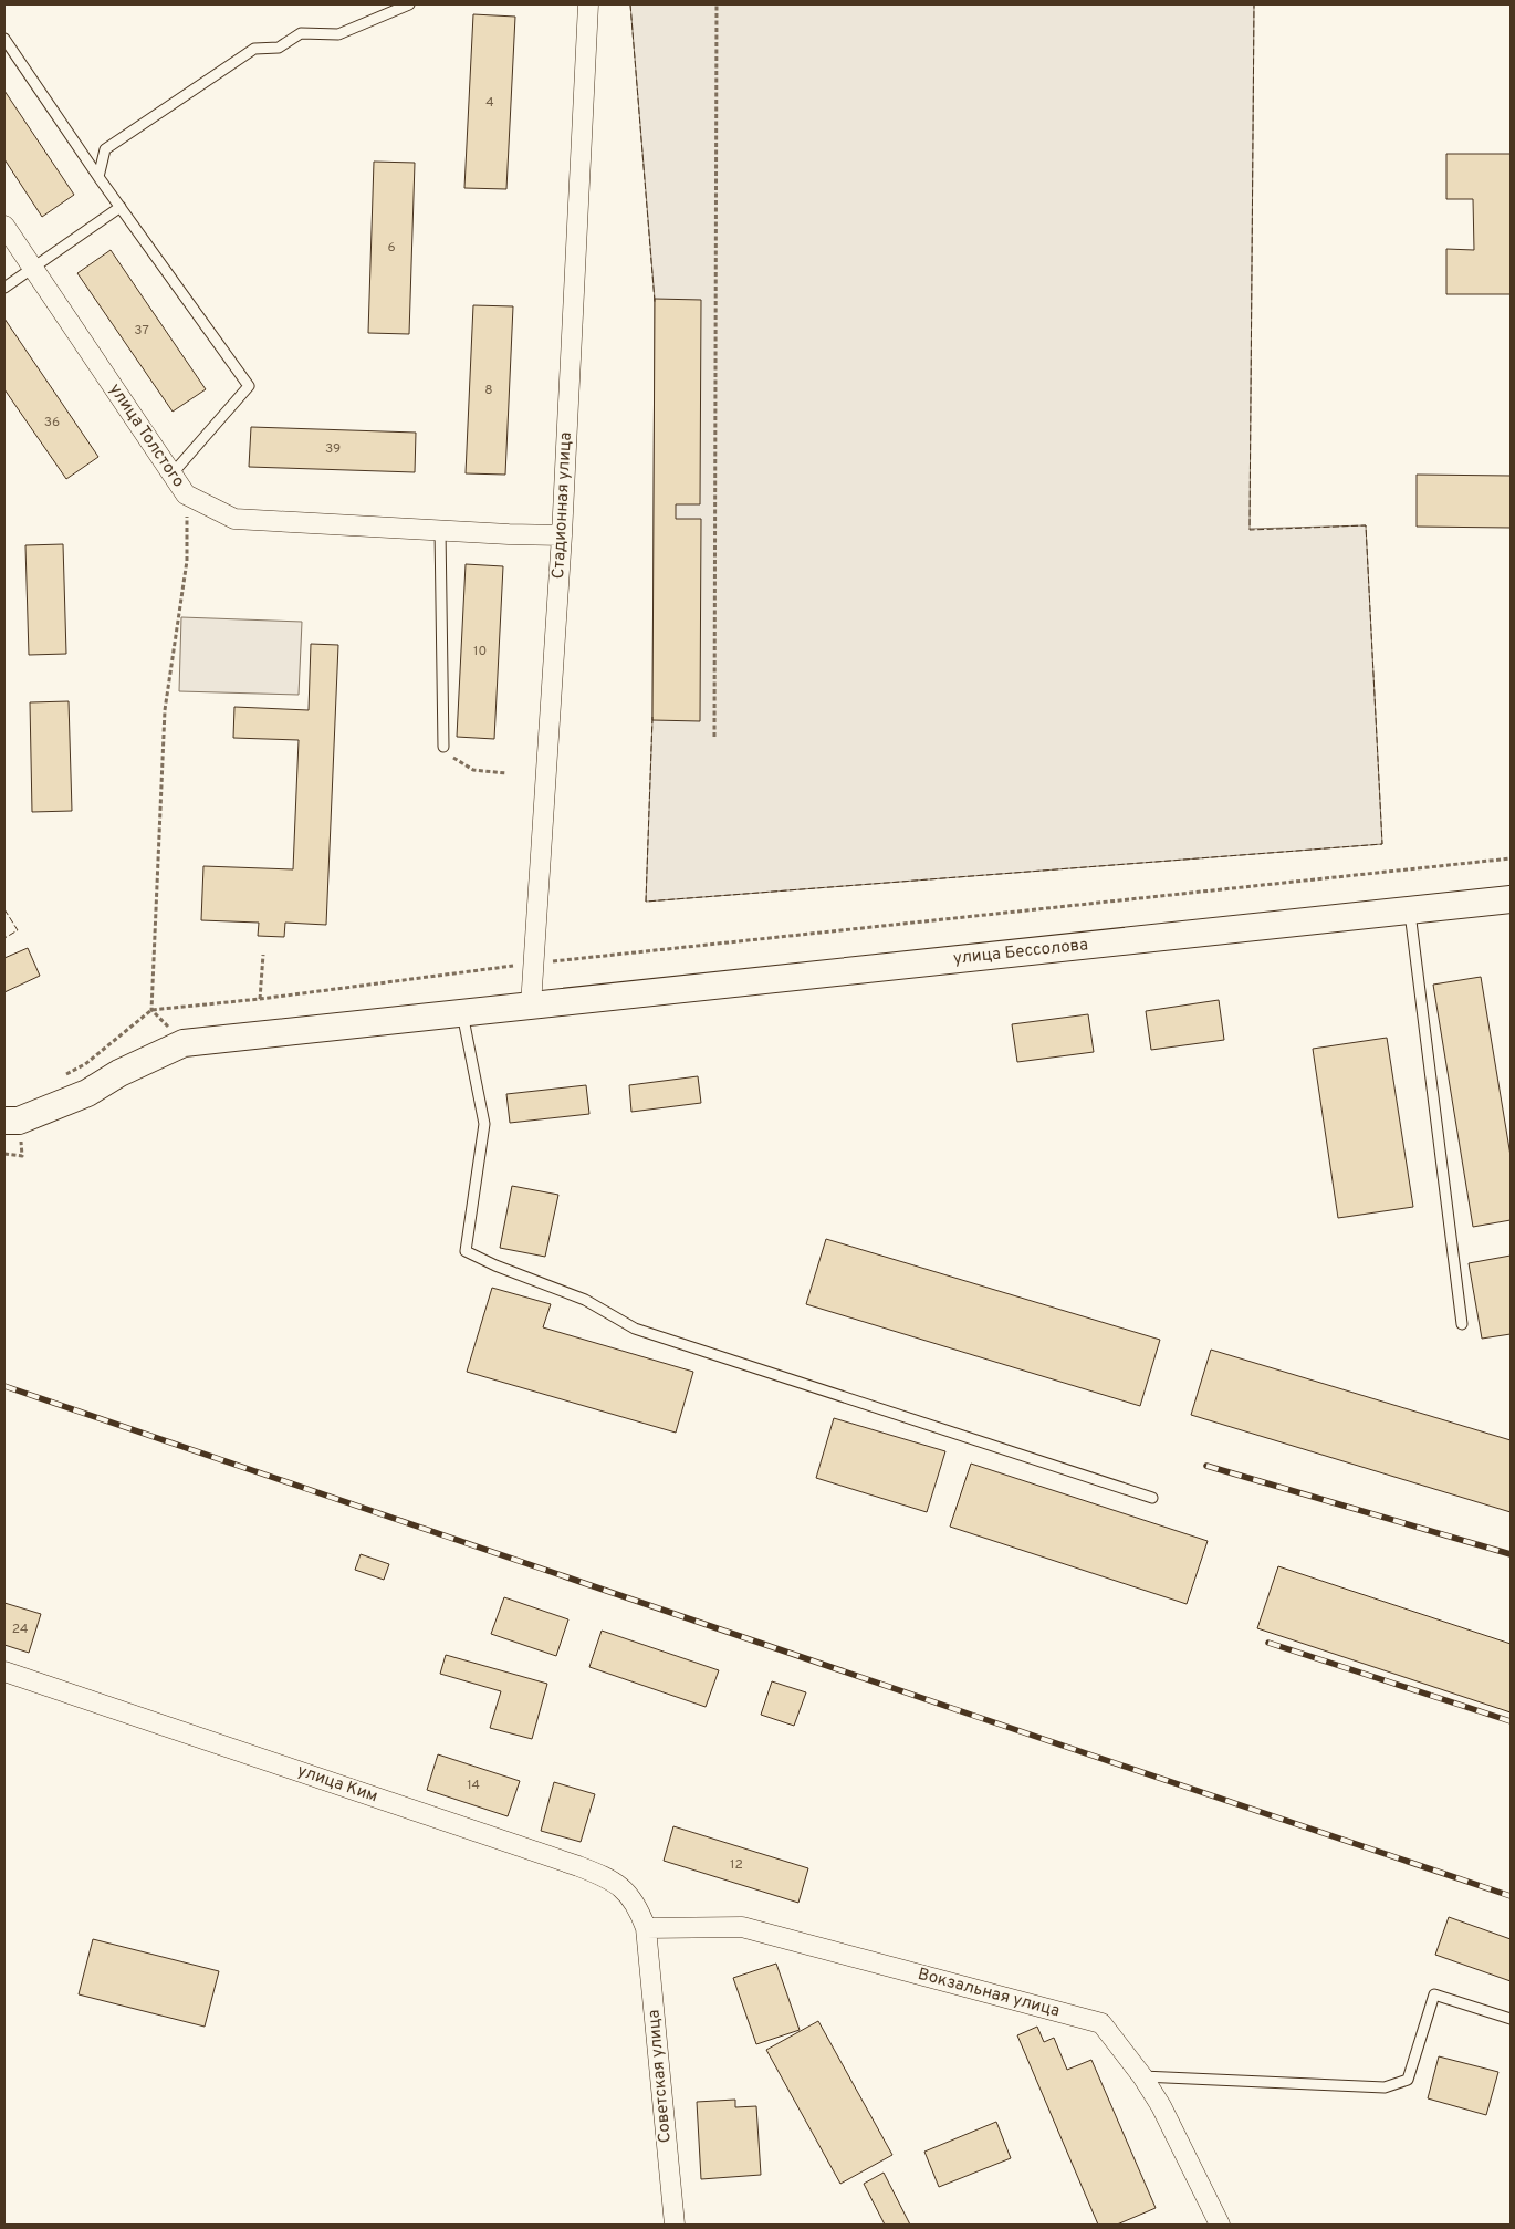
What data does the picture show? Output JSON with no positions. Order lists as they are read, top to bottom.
{
  "streets": {
    "main road": ["улица Бессолова"],
    "street": [
      "улица Толстого",
      "Стадионная улица",
      "улица Ким",
      "Вокзальная улица",
      "Советская улица"
    ]
  },
  "crossings": [
    ["улица Толстого", "Стадионная улица"],
    ["Стадионная улица", "улица Бессолова"],
    ["улица Ким", "Вокзальная улица"],
    ["улица Ким", "Советская улица"],
    ["Вокзальная улица", "Советская улица"]
  ],
  "house_numbers": [
    "4",
    "6",
    "37",
    "8",
    "36",
    "39",
    "10",
    "24",
    "14",
    "12"
  ]
}
